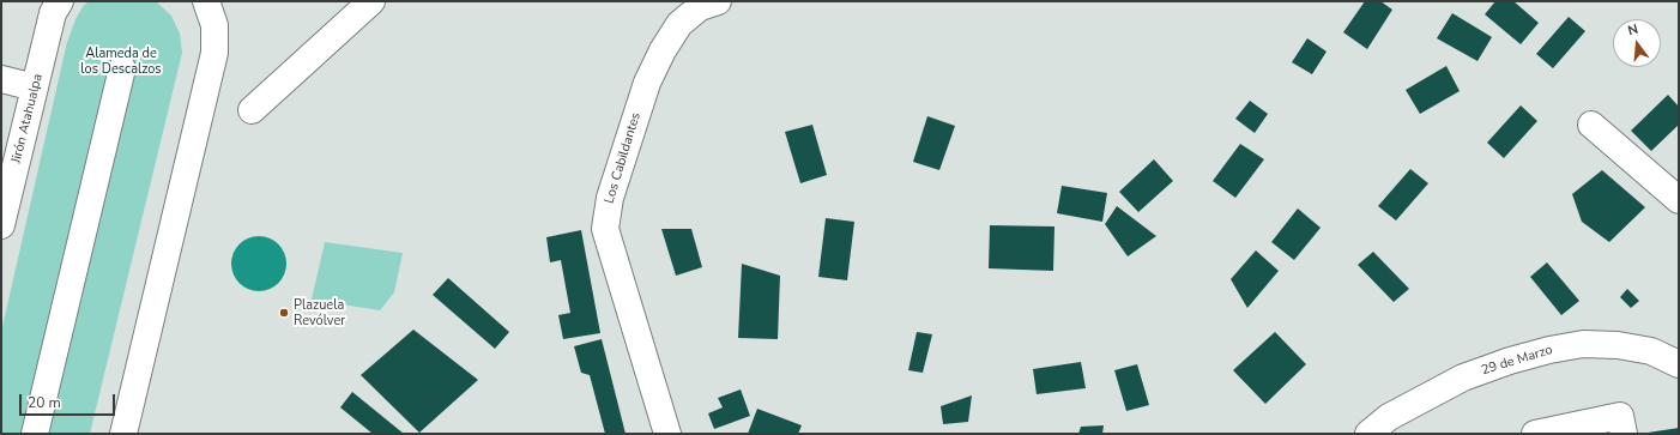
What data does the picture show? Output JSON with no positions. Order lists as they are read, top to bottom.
{
  "streets": {
    "street": ["Jirón Atahualpa", "Los Cabildantes", "29 de Marzo"]
  },
  "parks": ["Alameda de los Descalzos"],
  "places": ["Plazuela Revólver"],
  "scale_bar": "20 m",
  "north": "top"
}
